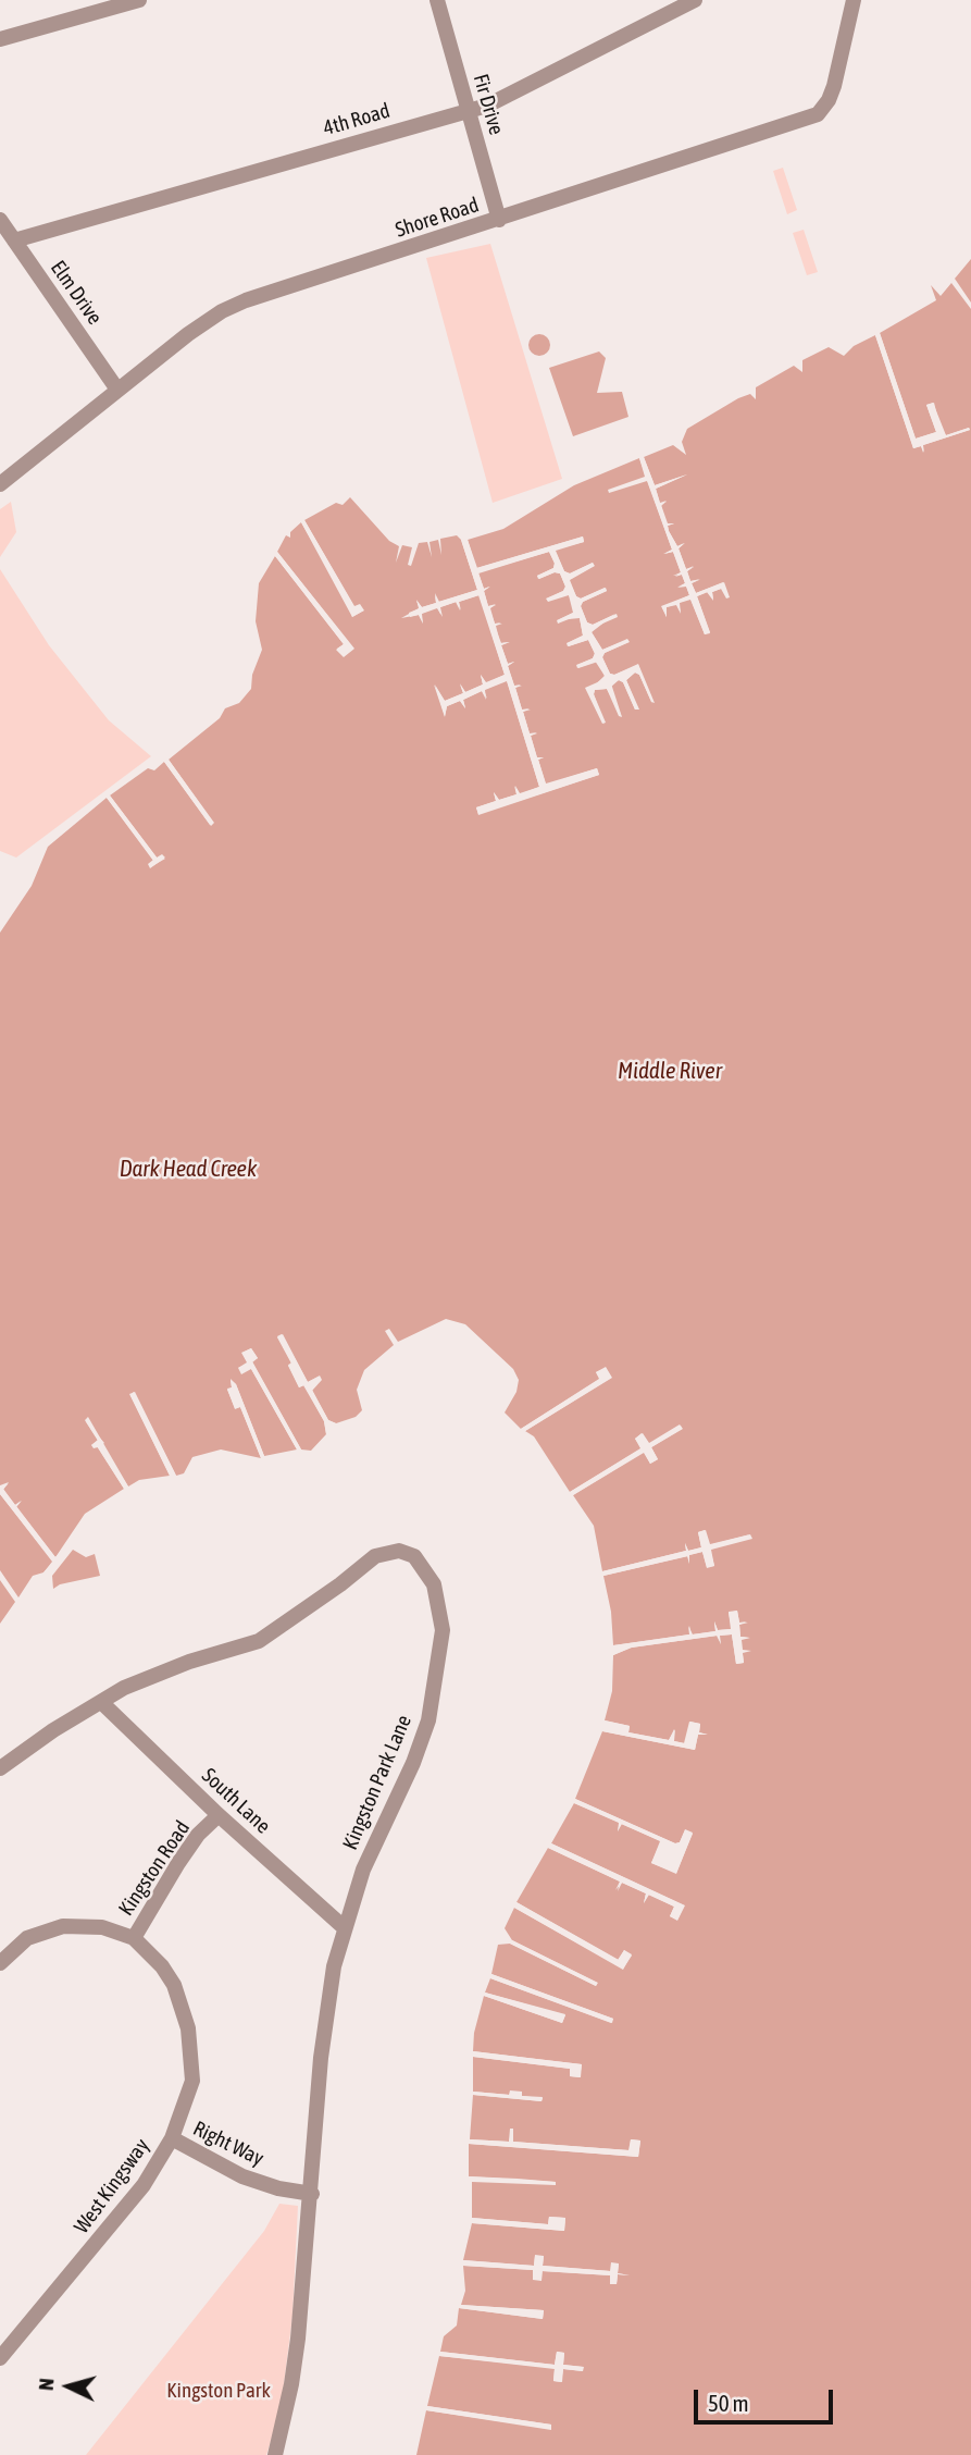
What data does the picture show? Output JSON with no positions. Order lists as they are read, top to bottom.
{
  "streets": {
    "street": [
      "Fir Drive",
      "4th Road",
      "Shore Road",
      "Elm Drive",
      "Kingston Park Lane",
      "South Lane",
      "Kingston Road",
      "Right Way",
      "West Kingsway"
    ]
  },
  "crossings": [
    ["Fir Drive", "4th Road"],
    ["Fir Drive", "Shore Road"],
    ["4th Road", "Elm Drive"],
    ["Shore Road", "Elm Drive"],
    ["Kingston Park Lane", "South Lane"],
    ["Kingston Park Lane", "Right Way"],
    ["South Lane", "Kingston Road"],
    ["Kingston Road", "West Kingsway"],
    ["Right Way", "West Kingsway"]
  ],
  "water": ["Middle River", "Dark Head Creek"],
  "parks": ["Kingston Park"],
  "scale_bar": "50 m",
  "north": "left"
}
